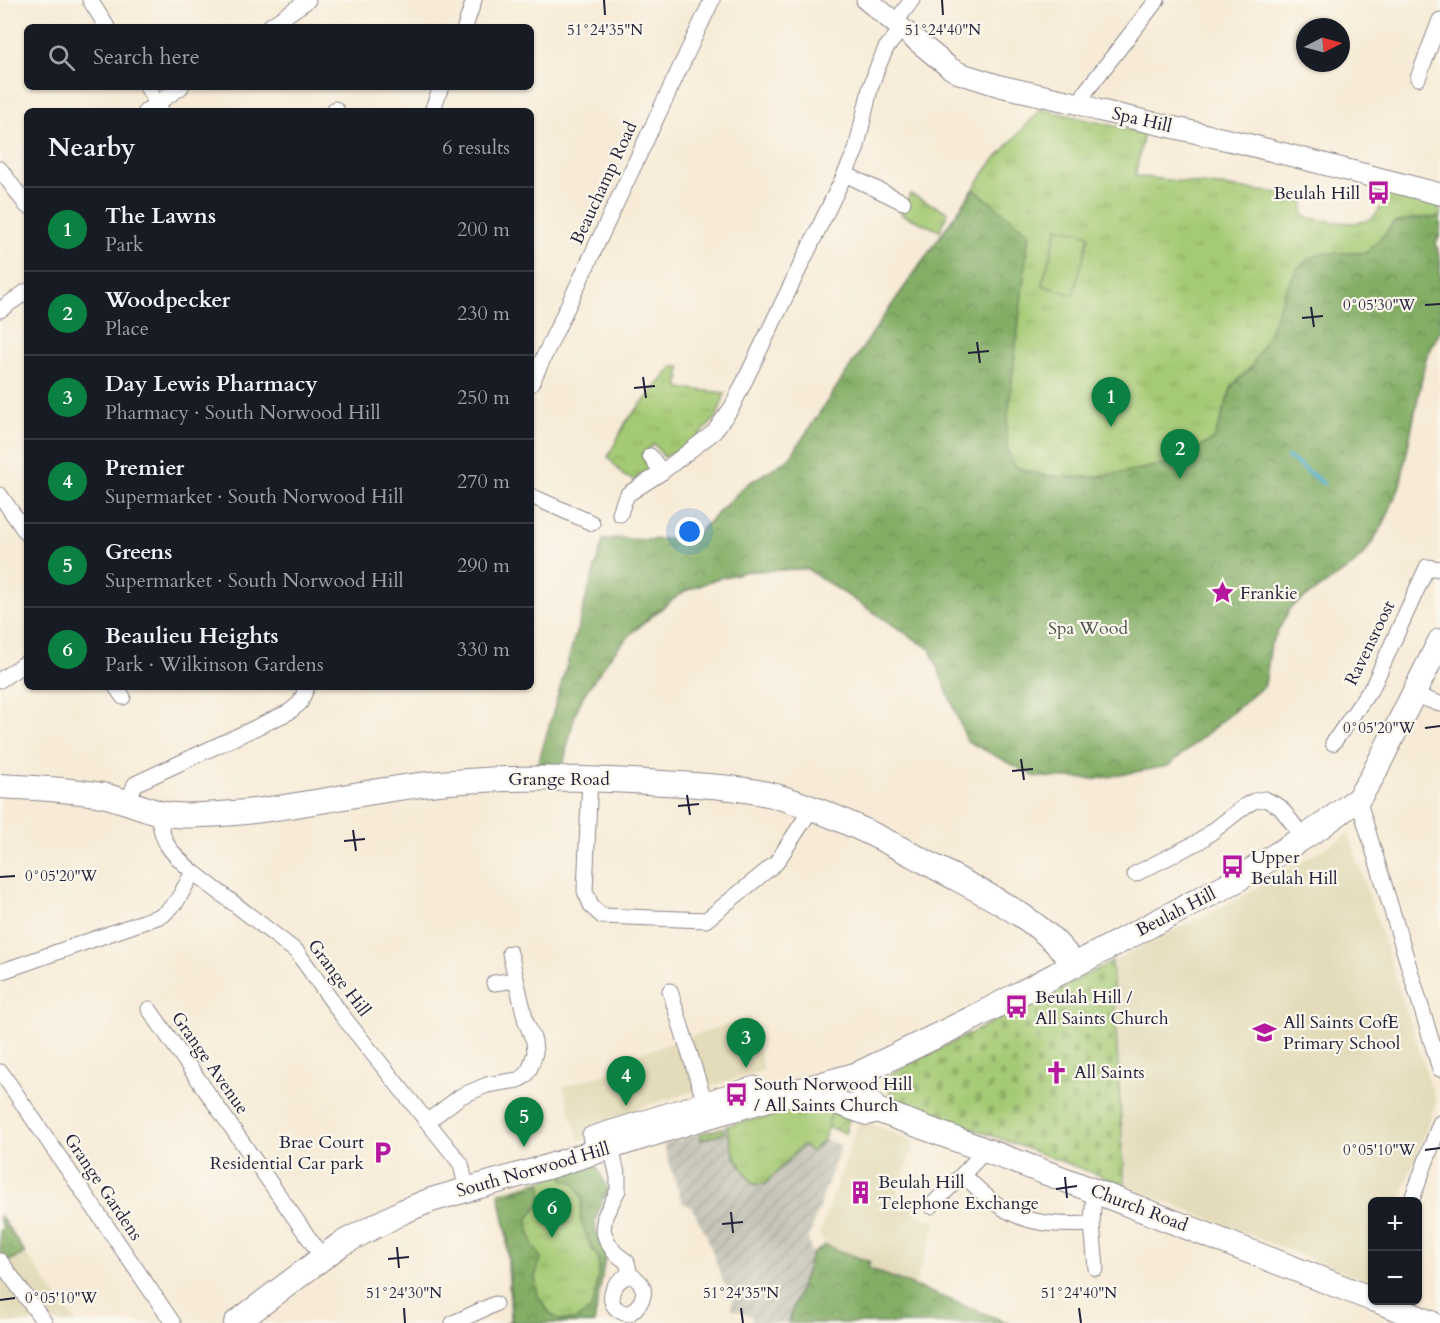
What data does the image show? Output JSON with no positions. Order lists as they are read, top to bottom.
{
  "streets": {
    "main road": [
      "Grange Road",
      "Beulah Hill",
      "South Norwood Hill",
      "Church Road"
    ],
    "street": [
      "Spa Hill",
      "Beauchamp Road",
      "Ravensroost",
      "Grange Hill",
      "Grange Avenue",
      "Grange Gardens"
    ]
  },
  "crossings": [
    ["Grange Road", "Beulah Hill"],
    ["Grange Road", "Grange Hill"],
    ["Beulah Hill", "South Norwood Hill"],
    ["Grange Hill", "South Norwood Hill"],
    ["Grange Avenue", "South Norwood Hill"],
    ["South Norwood Hill", "Church Road"]
  ],
  "parks": ["Spa Wood"],
  "places": {
    "bus stop": [
      "Beulah Hill",
      "Upper Beulah Hill",
      "Beulah Hill / All Saints Church",
      "South Norwood Hill / All Saints Church"
    ],
    "place": ["Frankie"],
    "school or university": ["All Saints CofE Primary School"],
    "church": ["All Saints"],
    "parking": ["Brae Court Residential Car park"],
    "building": ["Beulah Hill Telephone Exchange"]
  },
  "north": "right",
  "page": {
    "search": "Search here",
    "heading": ["Nearby", "6 results"],
    "list": [
      {
        "mark": "1",
        "name": "The Lawns",
        "note": "Park",
        "value": "200 m"
      },
      {
        "mark": "2",
        "name": "Woodpecker",
        "note": "Place",
        "value": "230 m"
      },
      {
        "mark": "3",
        "name": "Day Lewis Pharmacy",
        "note": "Pharmacy · South Norwood Hill",
        "value": "250 m"
      },
      {
        "mark": "4",
        "name": "Premier",
        "note": "Supermarket · South Norwood Hill",
        "value": "270 m"
      },
      {
        "mark": "5",
        "name": "Greens",
        "note": "Supermarket · South Norwood Hill",
        "value": "290 m"
      },
      {
        "mark": "6",
        "name": "Beaulieu Heights",
        "note": "Park · Wilkinson Gardens",
        "value": "330 m"
      }
    ],
    "pins": [
      "1",
      "2",
      "3",
      "4",
      "5",
      "6"
    ],
    "map_buttons": ["+", "−"]
  },
  "coordinates": [
    "51°24'35\"N",
    "51°24'40\"N",
    "0°05'30\"W",
    "0°05'20\"W",
    "0°05'10\"W",
    "51°24'30\"N"
  ]
}
